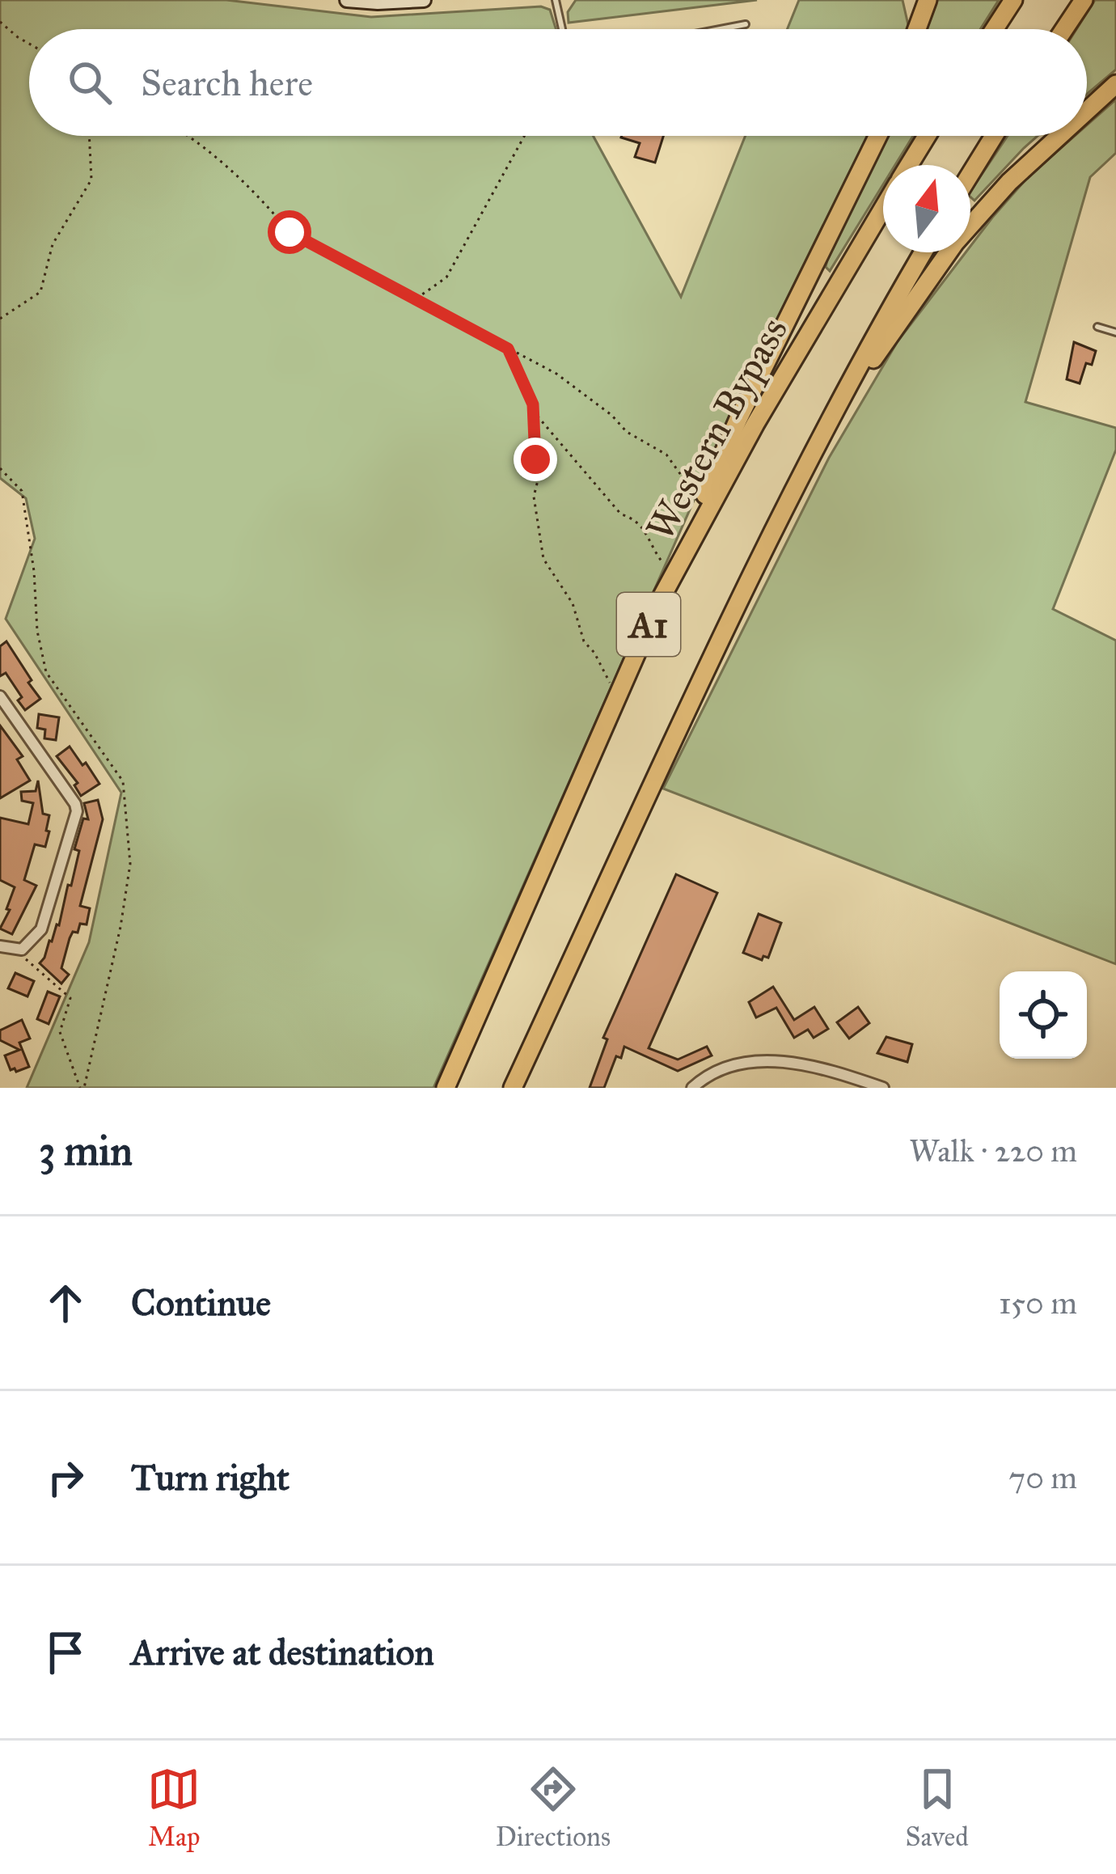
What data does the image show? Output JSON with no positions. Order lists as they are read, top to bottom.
{
  "streets": {
    "highway": ["Western Bypass", "A1"]
  },
  "north": "top",
  "page": {
    "search": "Search here",
    "heading": ["3 min", "Walk · 220 m"],
    "list": [
      ["Continue", "150 m"],
      ["Turn right", "70 m"],
      "Arrive at destination"
    ],
    "nav": ["Map", "Directions", "Saved"]
  }
}
